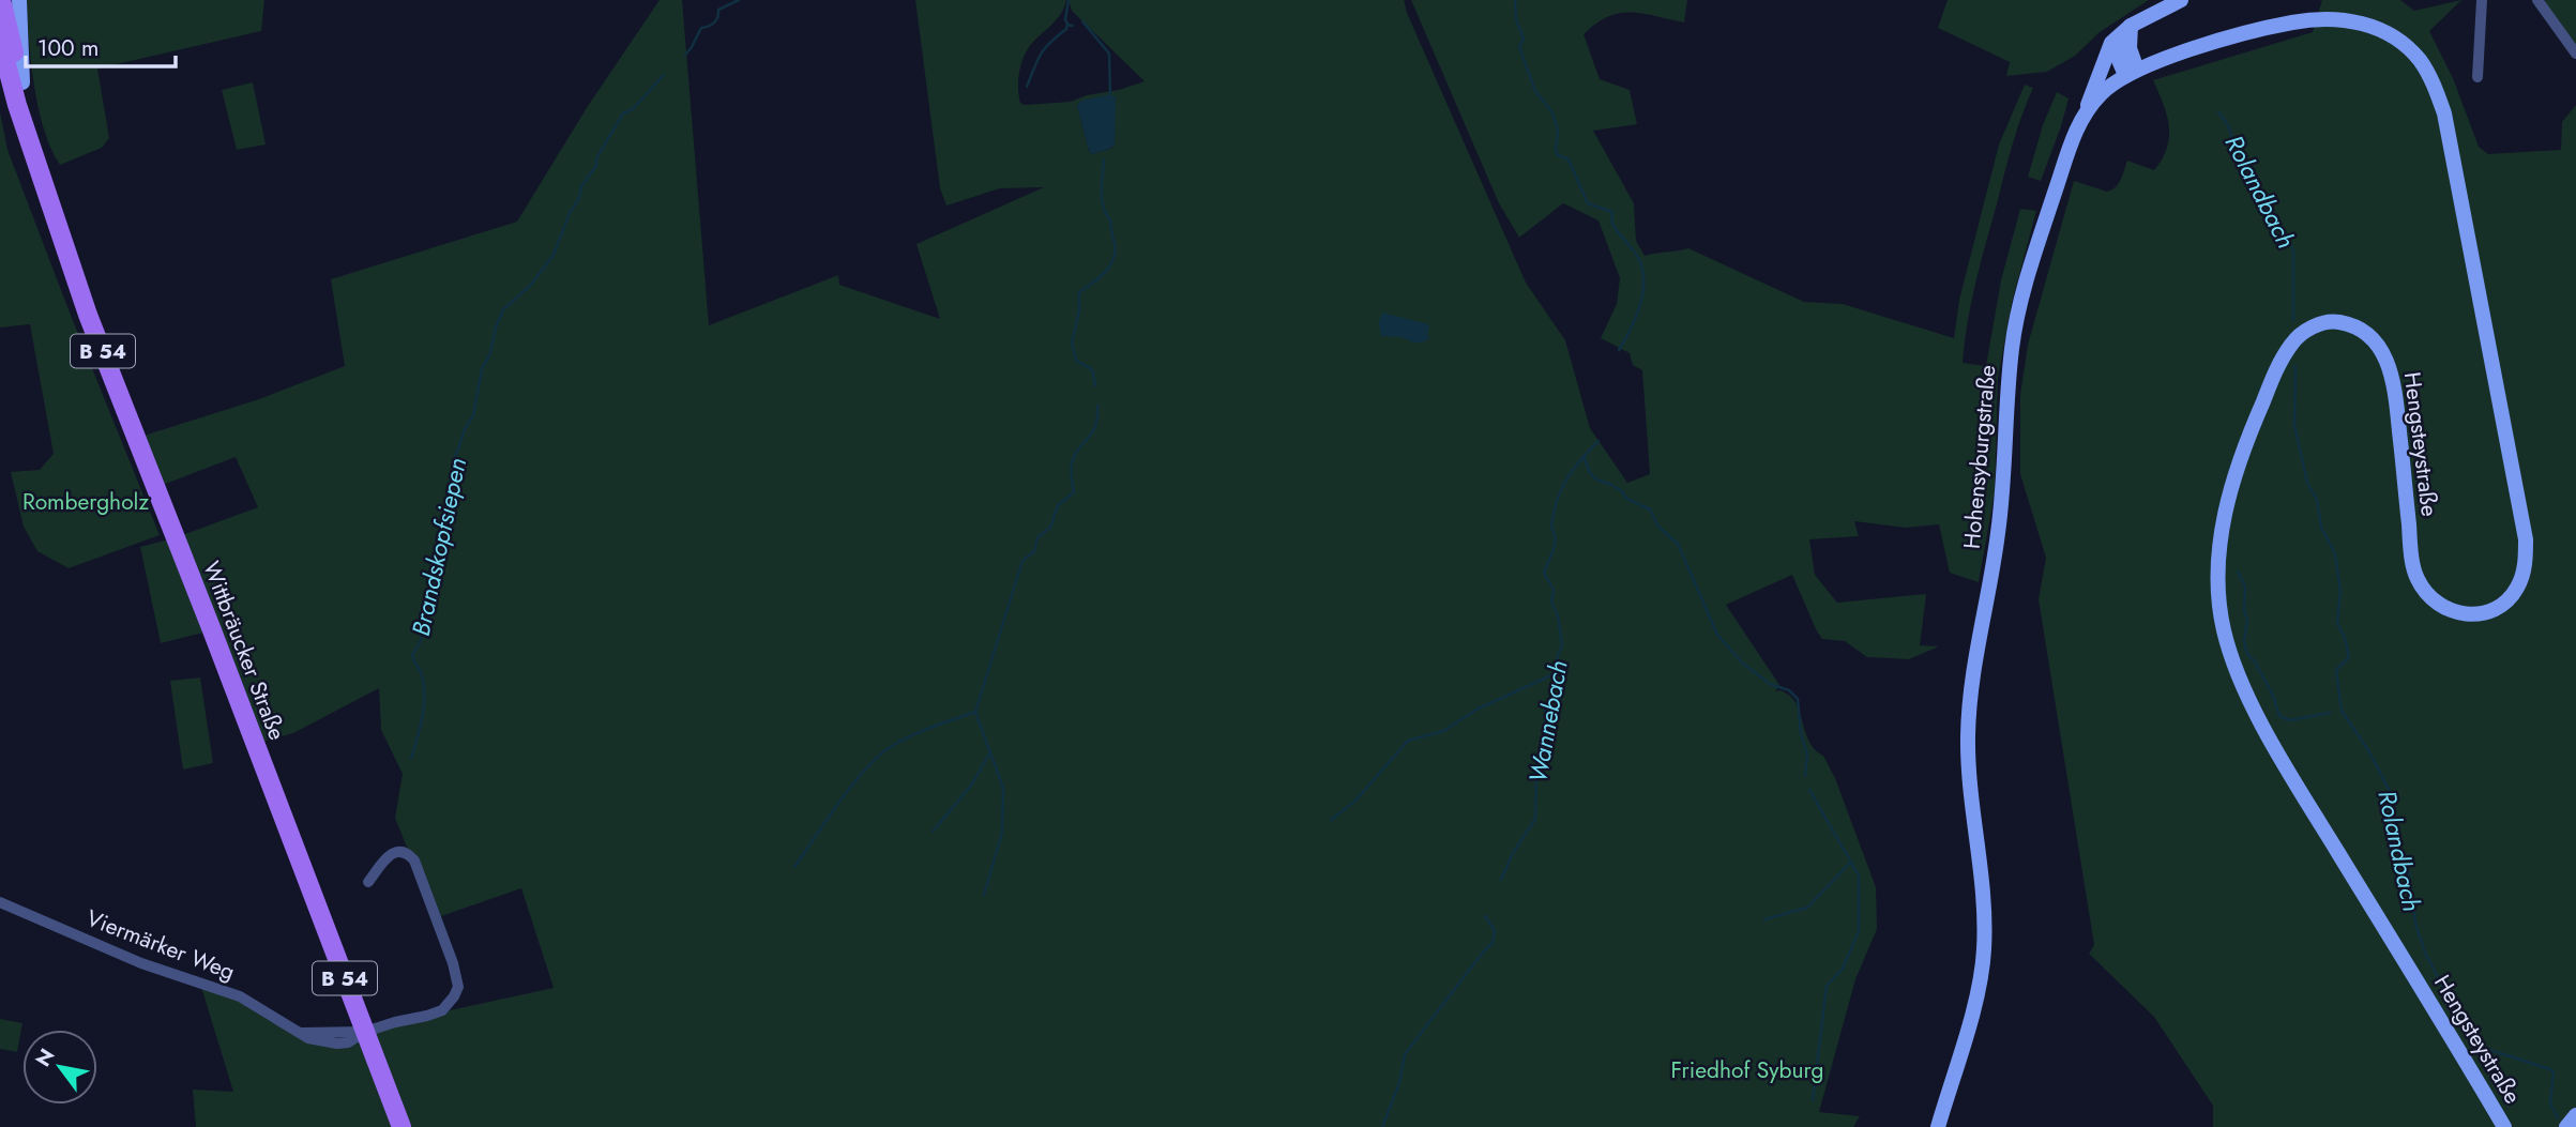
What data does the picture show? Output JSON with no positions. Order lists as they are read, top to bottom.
{
  "streets": {
    "main road": [
      "B 54",
      "Hengsteystraße",
      "Hohensyburgstraße",
      "Wittbräucker Straße"
    ],
    "street": ["Viermärker Weg"]
  },
  "crossings": [
    ["B 54", "Wittbräucker Straße"],
    ["Hengsteystraße", "Hohensyburgstraße"],
    ["Wittbräucker Straße", "Viermärker Weg"]
  ],
  "water": ["Rolandbach", "Brandskopfsiepen", "Wannebach"],
  "parks": ["Rombergholz", "Friedhof Syburg"],
  "scale_bar": "100 m",
  "north": "top left"
}
